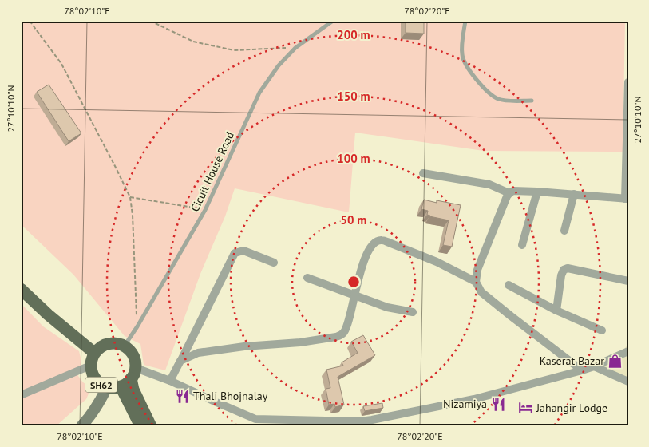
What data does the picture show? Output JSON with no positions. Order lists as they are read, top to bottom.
{
  "streets": {
    "main road": ["SH62"],
    "lane": ["Cicuit House Road"]
  },
  "crossings": [
    ["Cicuit House Road", "SH62"]
  ],
  "places": {
    "shop": ["Kaserat Bazar"],
    "restaurant": ["Thali Bhojnalay", "Nizamiya"],
    "hotel": ["Jahangir Lodge"]
  },
  "coordinates": ["78°02'10\"E", "78°02'20\"E", "27°10'10\"N"],
  "rings": [
    "200 m",
    "150 m",
    "100 m",
    "50 m"
  ]
}
